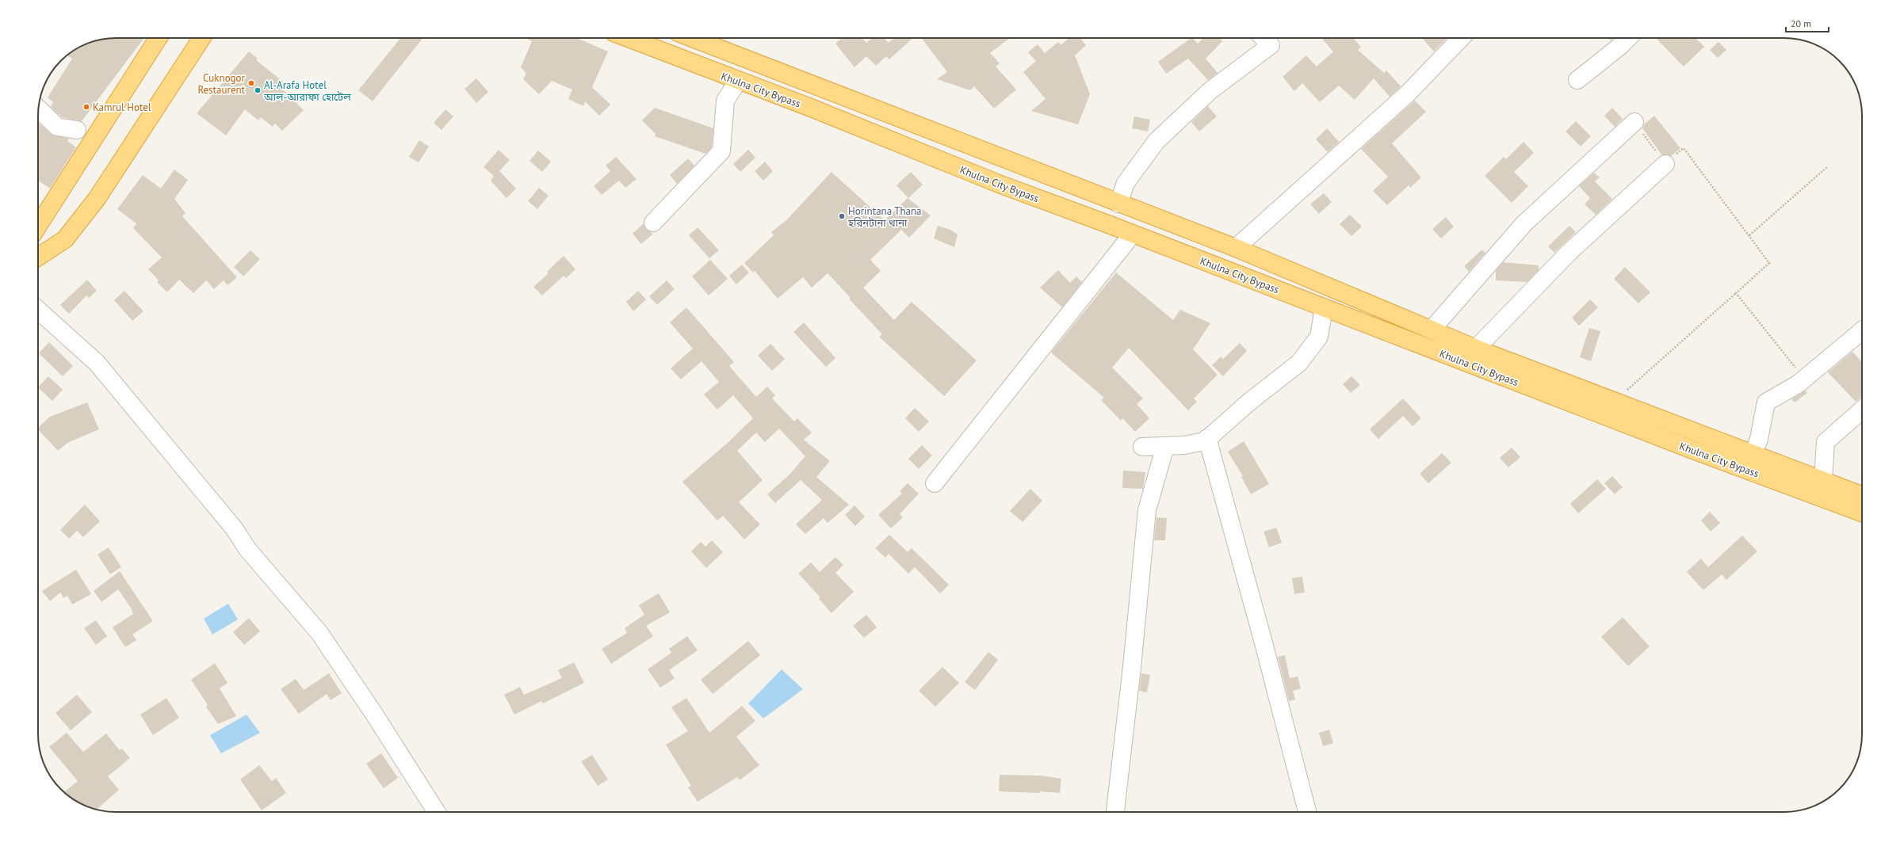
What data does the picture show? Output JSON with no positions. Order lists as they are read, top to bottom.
{
  "streets": {
    "highway": ["Khulna City Bypass"]
  },
  "places": [
    "Cuknogor Restaurent",
    "Al-Arafa Hotel আল-আরাফা হোটেল",
    "Kamrul Hotel",
    "Horintana Thana হরিনটানা থানা"
  ],
  "scale_bar": "20 m"
}
